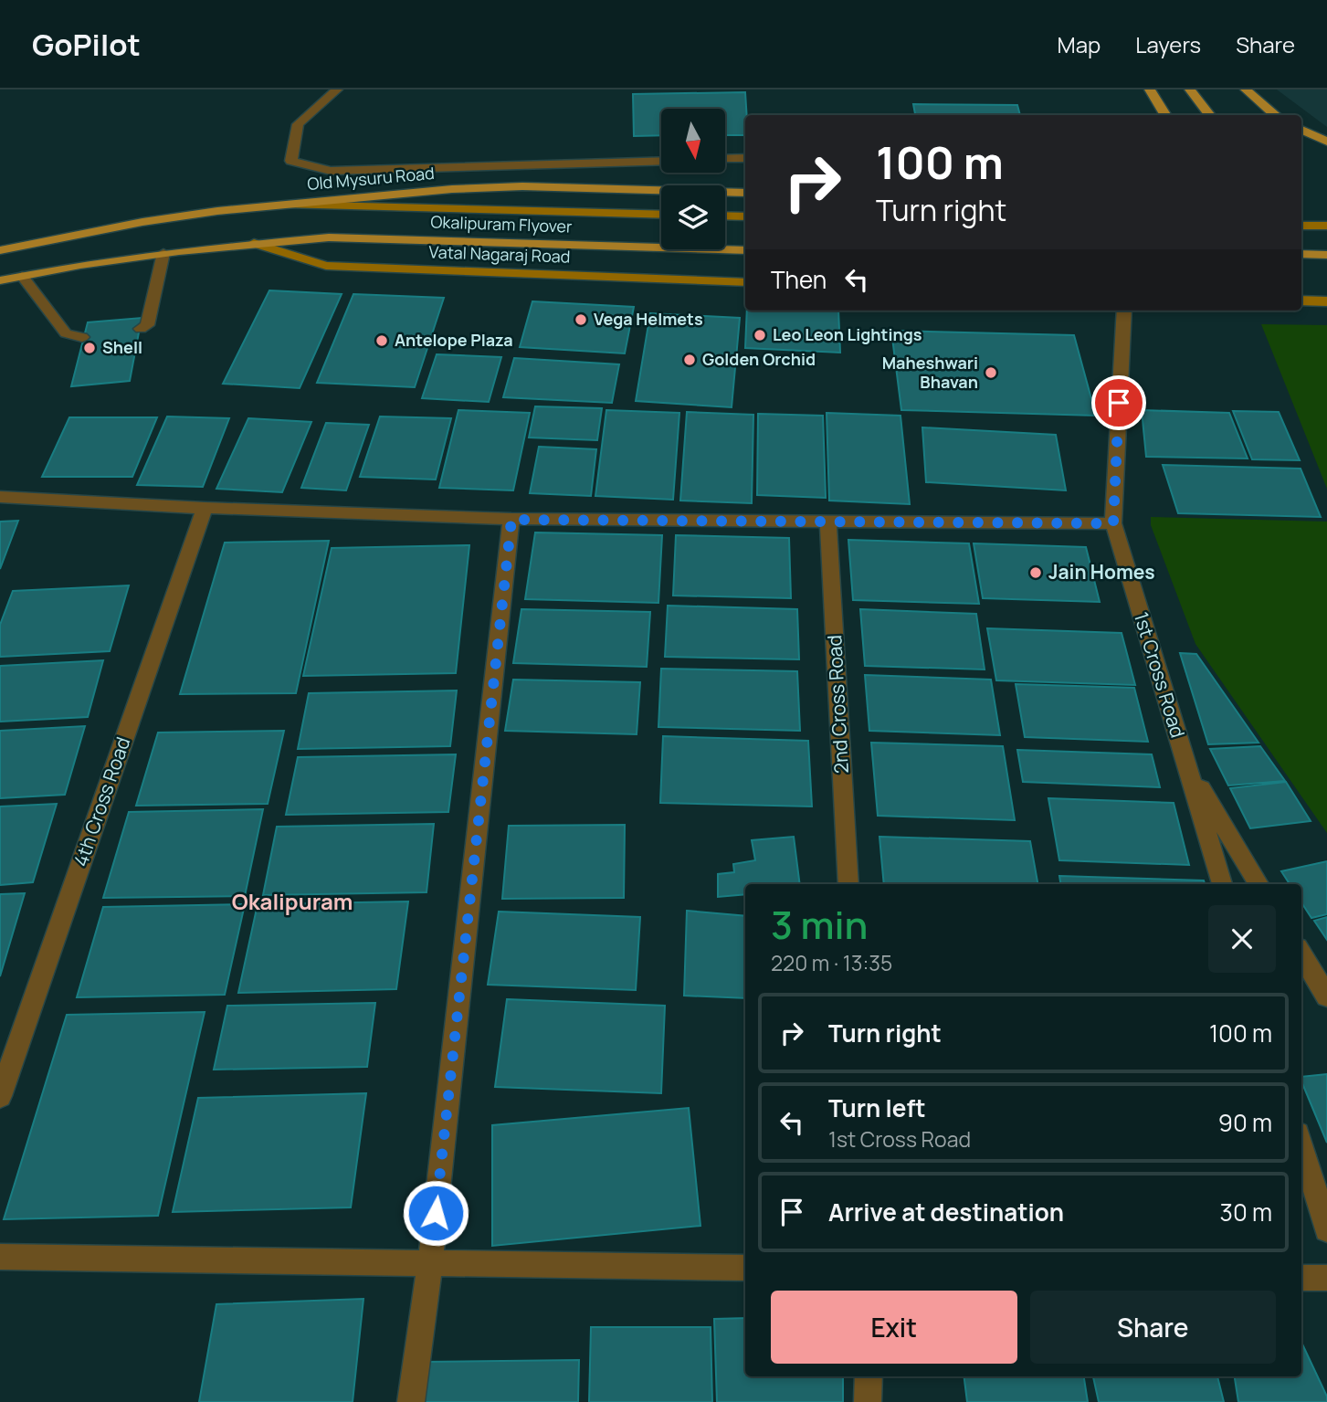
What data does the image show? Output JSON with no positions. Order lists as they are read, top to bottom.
{
  "streets": {
    "main road": ["Old Mysuru Road", "Okalipuram Flyover", "Vatal Nagaraj Road"],
    "street": ["1st Cross Road", "2nd Cross Road", "4th Cross Road"]
  },
  "crossings": [
    ["Okalipuram Flyover", "Vatal Nagaraj Road"]
  ],
  "districts": ["Okalipuram"],
  "places": [
    "Vega Helmets",
    "Leo Leon Lightings",
    "Antelope Plaza",
    "Shell",
    "Golden Orchid",
    "Maheshwari Bhavan",
    "Jain Homes"
  ],
  "north": "bottom",
  "page": {
    "header": "GoPilot",
    "nav": ["Map", "Layers", "Share"],
    "turn": ["100 m", "Turn right"],
    "then": "Then",
    "heading": ["3 min", "220 m · 13:35"],
    "list": [
      {
        "name": "Turn right",
        "value": "100 m"
      },
      {
        "name": "Turn left",
        "note": "1st Cross Road",
        "value": "90 m"
      },
      {
        "name": "Arrive at destination",
        "value": "30 m"
      }
    ],
    "buttons": ["Exit", "Share"]
  }
}
